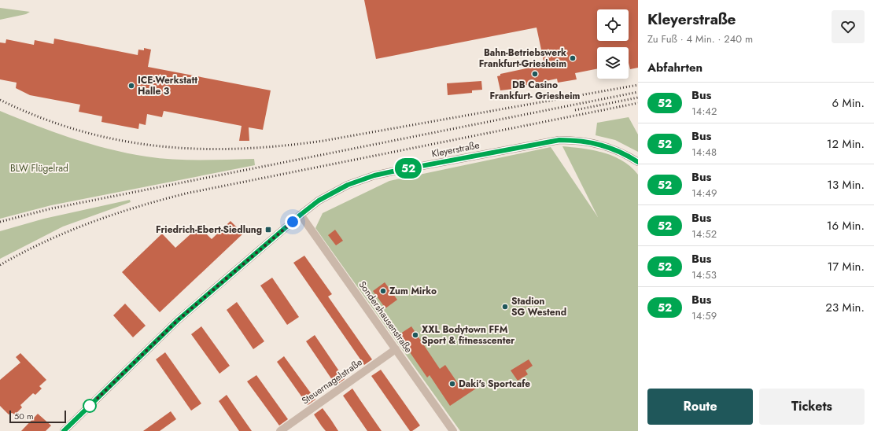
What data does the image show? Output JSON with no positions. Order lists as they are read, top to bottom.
{
  "streets": {
    "street": ["Kleyerstraße", "Sondershausenstraße", "Steuernagelstraße"]
  },
  "crossings": [
    ["Kleyerstraße", "Sondershausenstraße"],
    ["Sondershausenstraße", "Steuernagelstraße"]
  ],
  "parks": ["BLW Flügelrad"],
  "places": {
    "other": [
      "Bahn-Betriebswerk Frankfurt-Griesheim",
      "DB Casino Frankfurt- Griesheim",
      "ICE-Werkstatt Halle 3",
      "Zum Mirko",
      "Stadion SG Westend",
      "XXL Bodytown FFM Sport & fitnesscenter",
      "Daki's Sportcafe"
    ],
    "transit": ["Friedrich-Ebert-Siedlung"]
  },
  "lines": ["bus line 52"],
  "scale_bar": "50 m",
  "page": {
    "on_map": "52",
    "heading": [
      ["Kleyerstraße", "Zu Fuß · 4 Min. · 240 m"],
      "Abfahrten"
    ],
    "list": [
      {
        "mark": "52",
        "name": "Bus",
        "note": "14:42",
        "value": "6 Min."
      },
      {
        "mark": "52",
        "name": "Bus",
        "note": "14:48",
        "value": "12 Min."
      },
      {
        "mark": "52",
        "name": "Bus",
        "note": "14:49",
        "value": "13 Min."
      },
      {
        "mark": "52",
        "name": "Bus",
        "note": "14:52",
        "value": "16 Min."
      },
      {
        "mark": "52",
        "name": "Bus",
        "note": "14:53",
        "value": "17 Min."
      },
      {
        "mark": "52",
        "name": "Bus",
        "note": "14:59",
        "value": "23 Min."
      }
    ],
    "buttons": ["Route", "Tickets"],
    "scale": "50 m"
  }
}
